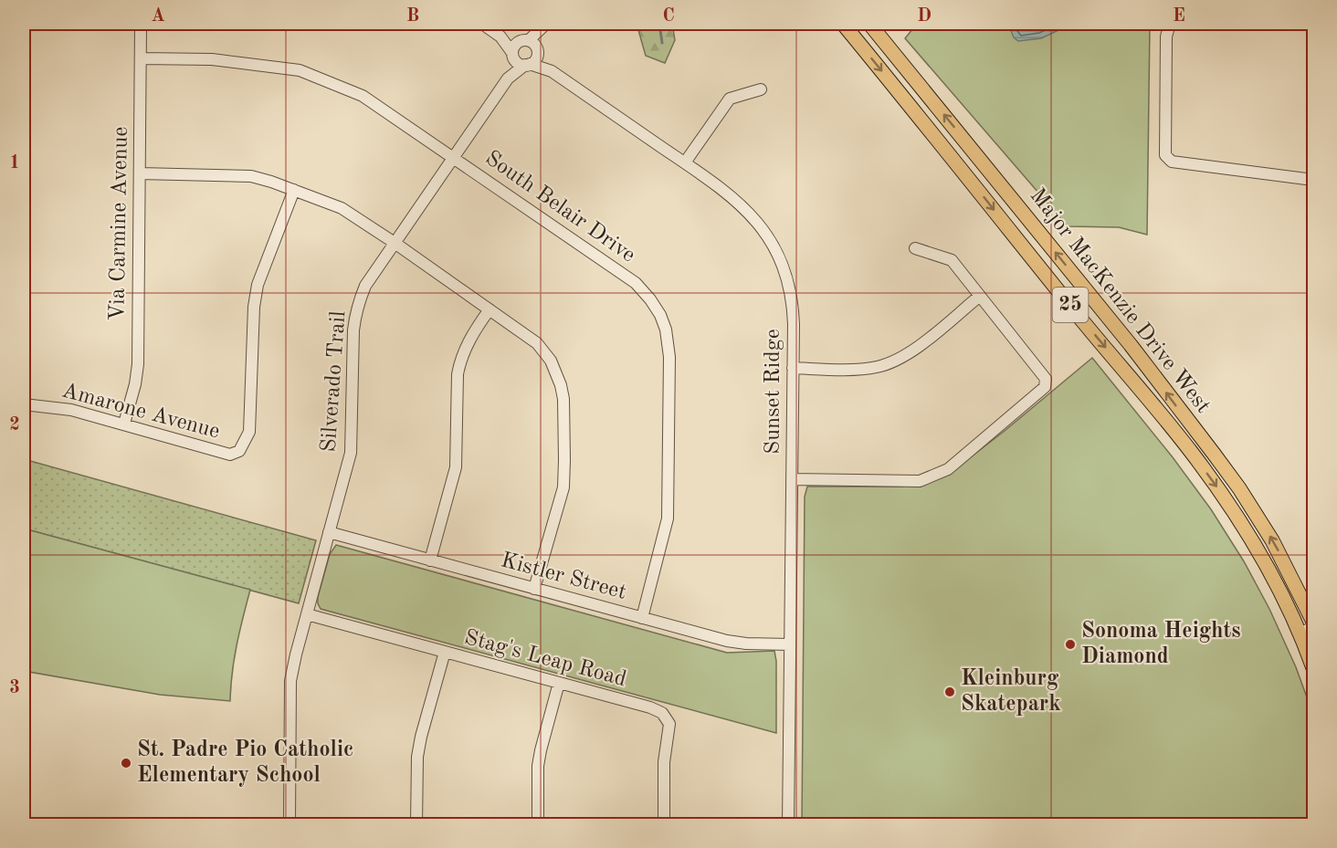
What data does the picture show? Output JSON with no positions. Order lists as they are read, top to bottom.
{
  "streets": {
    "main road": ["Major MacKenzie Drive West", "25"],
    "street": [
      "South Belair Drive",
      "Via Carmine Avenue",
      "Silverado Trail",
      "Sunset Ridge",
      "Amarone Avenue",
      "Kistler Street",
      "Stag's Leap Road"
    ]
  },
  "crossings": [
    ["South Belair Drive", "Via Carmine Avenue"],
    ["South Belair Drive", "Silverado Trail"],
    ["South Belair Drive", "Kistler Street"],
    ["Via Carmine Avenue", "Amarone Avenue"],
    ["Silverado Trail", "Sunset Ridge"],
    ["Silverado Trail", "Kistler Street"],
    ["Silverado Trail", "Stag's Leap Road"],
    ["Sunset Ridge", "Kistler Street"]
  ],
  "places": ["Sonoma Heights Diamond", "Kleinburg Skatepark", "St. Padre Pio Catholic Elementary School"],
  "grid": {
    "columns": [
      "A",
      "B",
      "C",
      "D",
      "E"
    ],
    "rows": ["1", "2", "3"]
  }
}
